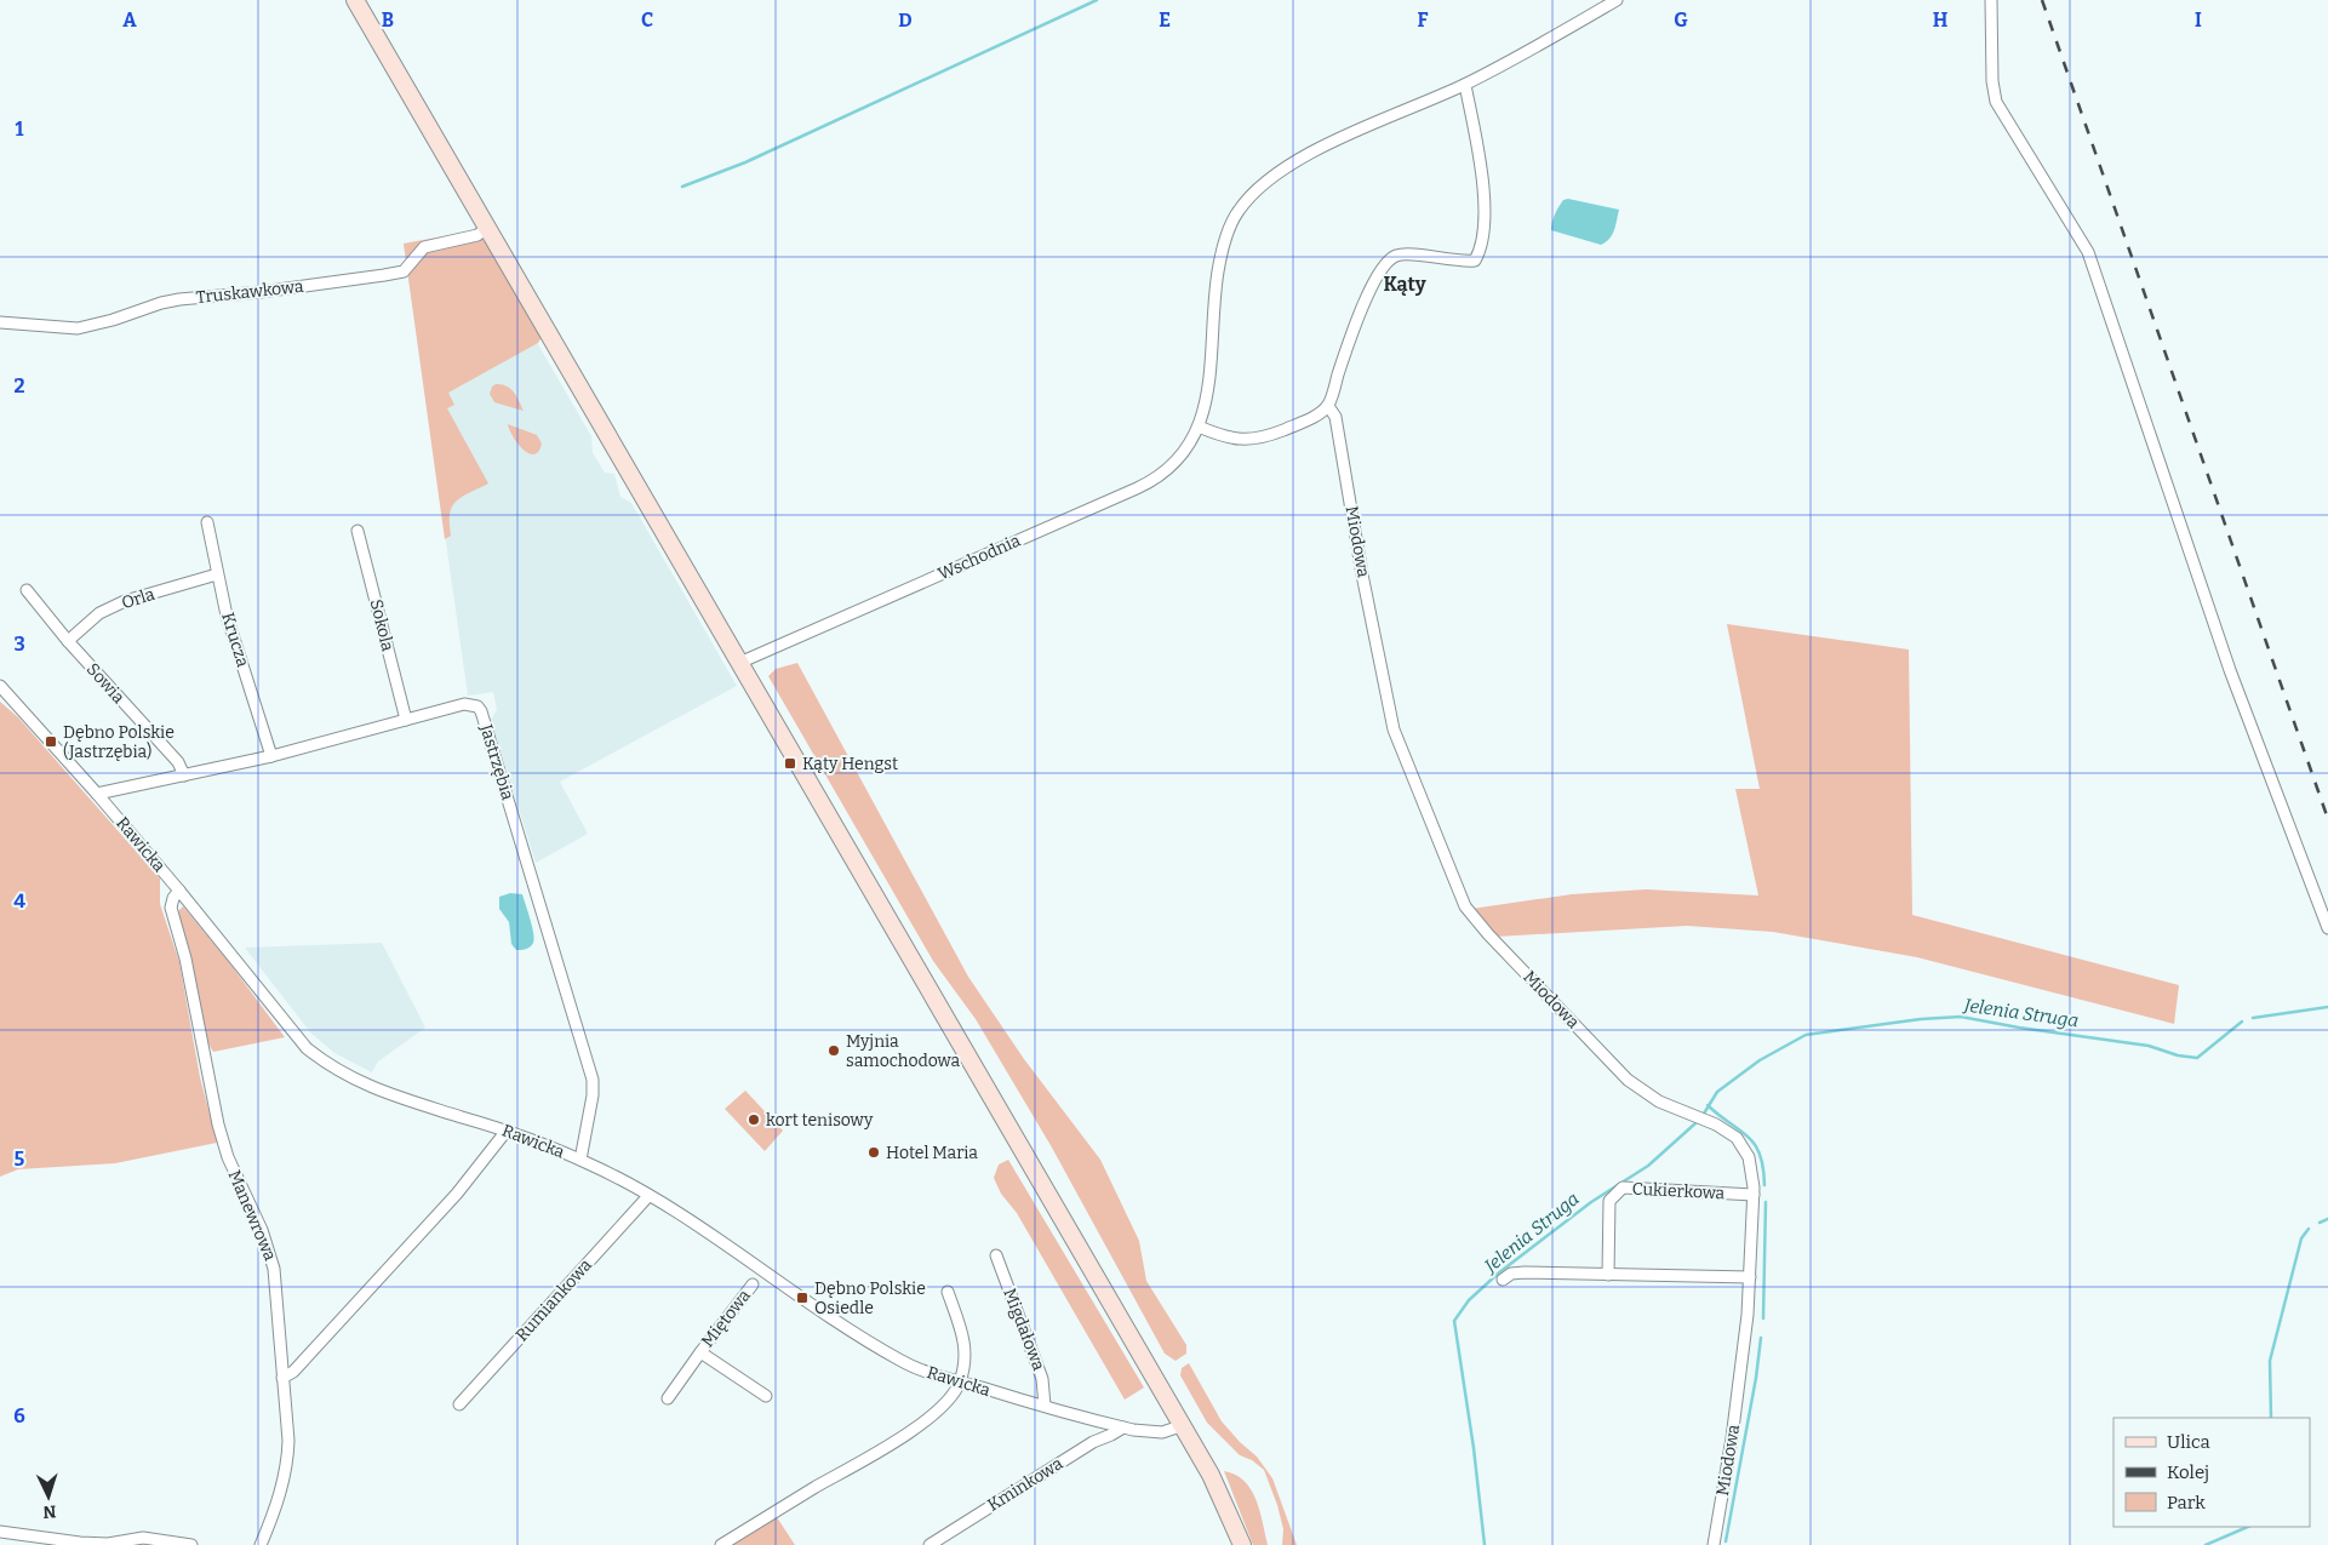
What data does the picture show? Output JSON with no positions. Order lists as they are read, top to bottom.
{
  "streets": {
    "street": [
      "Truskawkowa",
      "Miodowa",
      "Wschodnia",
      "Orla",
      "Sokola",
      "Krucza",
      "Sowia",
      "Jastrzębia",
      "Rawicka",
      "Cukierkowa",
      "Manewrowa",
      "Rumiankowa",
      "Miętowa",
      "Migdałowa",
      "Kminkowa"
    ]
  },
  "crossings": [
    ["Miodowa", "Cukierkowa"],
    ["Orla", "Krucza"],
    ["Orla", "Sowia"],
    ["Sokola", "Jastrzębia"],
    ["Krucza", "Jastrzębia"],
    ["Sowia", "Jastrzębia"],
    ["Jastrzębia", "Rawicka"],
    ["Rawicka", "Manewrowa"],
    ["Rawicka", "Rumiankowa"],
    ["Rawicka", "Migdałowa"],
    ["Rawicka", "Kminkowa"]
  ],
  "districts": ["Kąty"],
  "water": ["Jelenia Struga"],
  "places": {
    "transit": ["Dębno Polskie (Jastrzębia)", "Kąty Hengst", "Dębno Polskie Osiedle"],
    "other": ["Myjnia samochodowa", "kort tenisowy", "Hotel Maria"]
  },
  "legend": ["Ulica", "Kolej", "Park"],
  "north": "bottom",
  "grid": {
    "columns": [
      "A",
      "B",
      "C",
      "D",
      "E",
      "F",
      "G",
      "H",
      "I"
    ],
    "rows": [
      "1",
      "2",
      "3",
      "4",
      "5",
      "6"
    ]
  }
}
